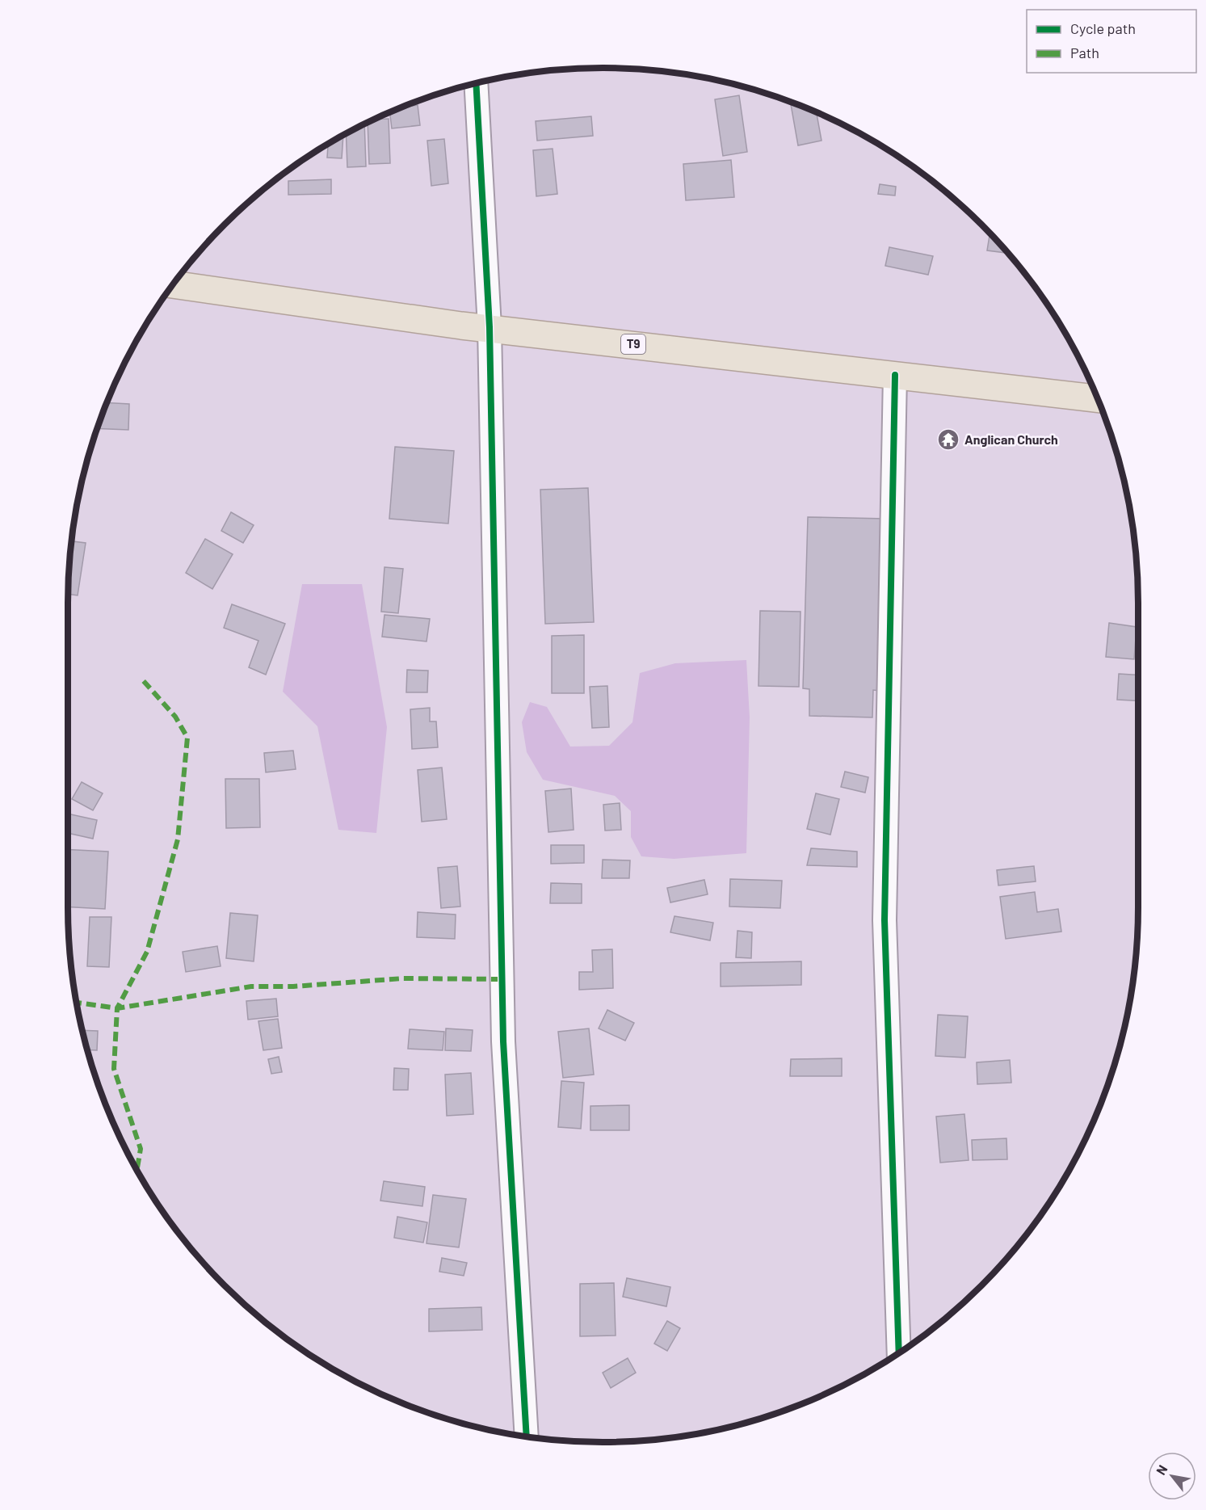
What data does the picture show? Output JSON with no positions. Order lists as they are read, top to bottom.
{
  "streets": {
    "highway": ["T9"]
  },
  "places": {
    "temple": ["Anglican Church"]
  },
  "legend": ["Cycle path", "Path"],
  "north": "top left"
}
